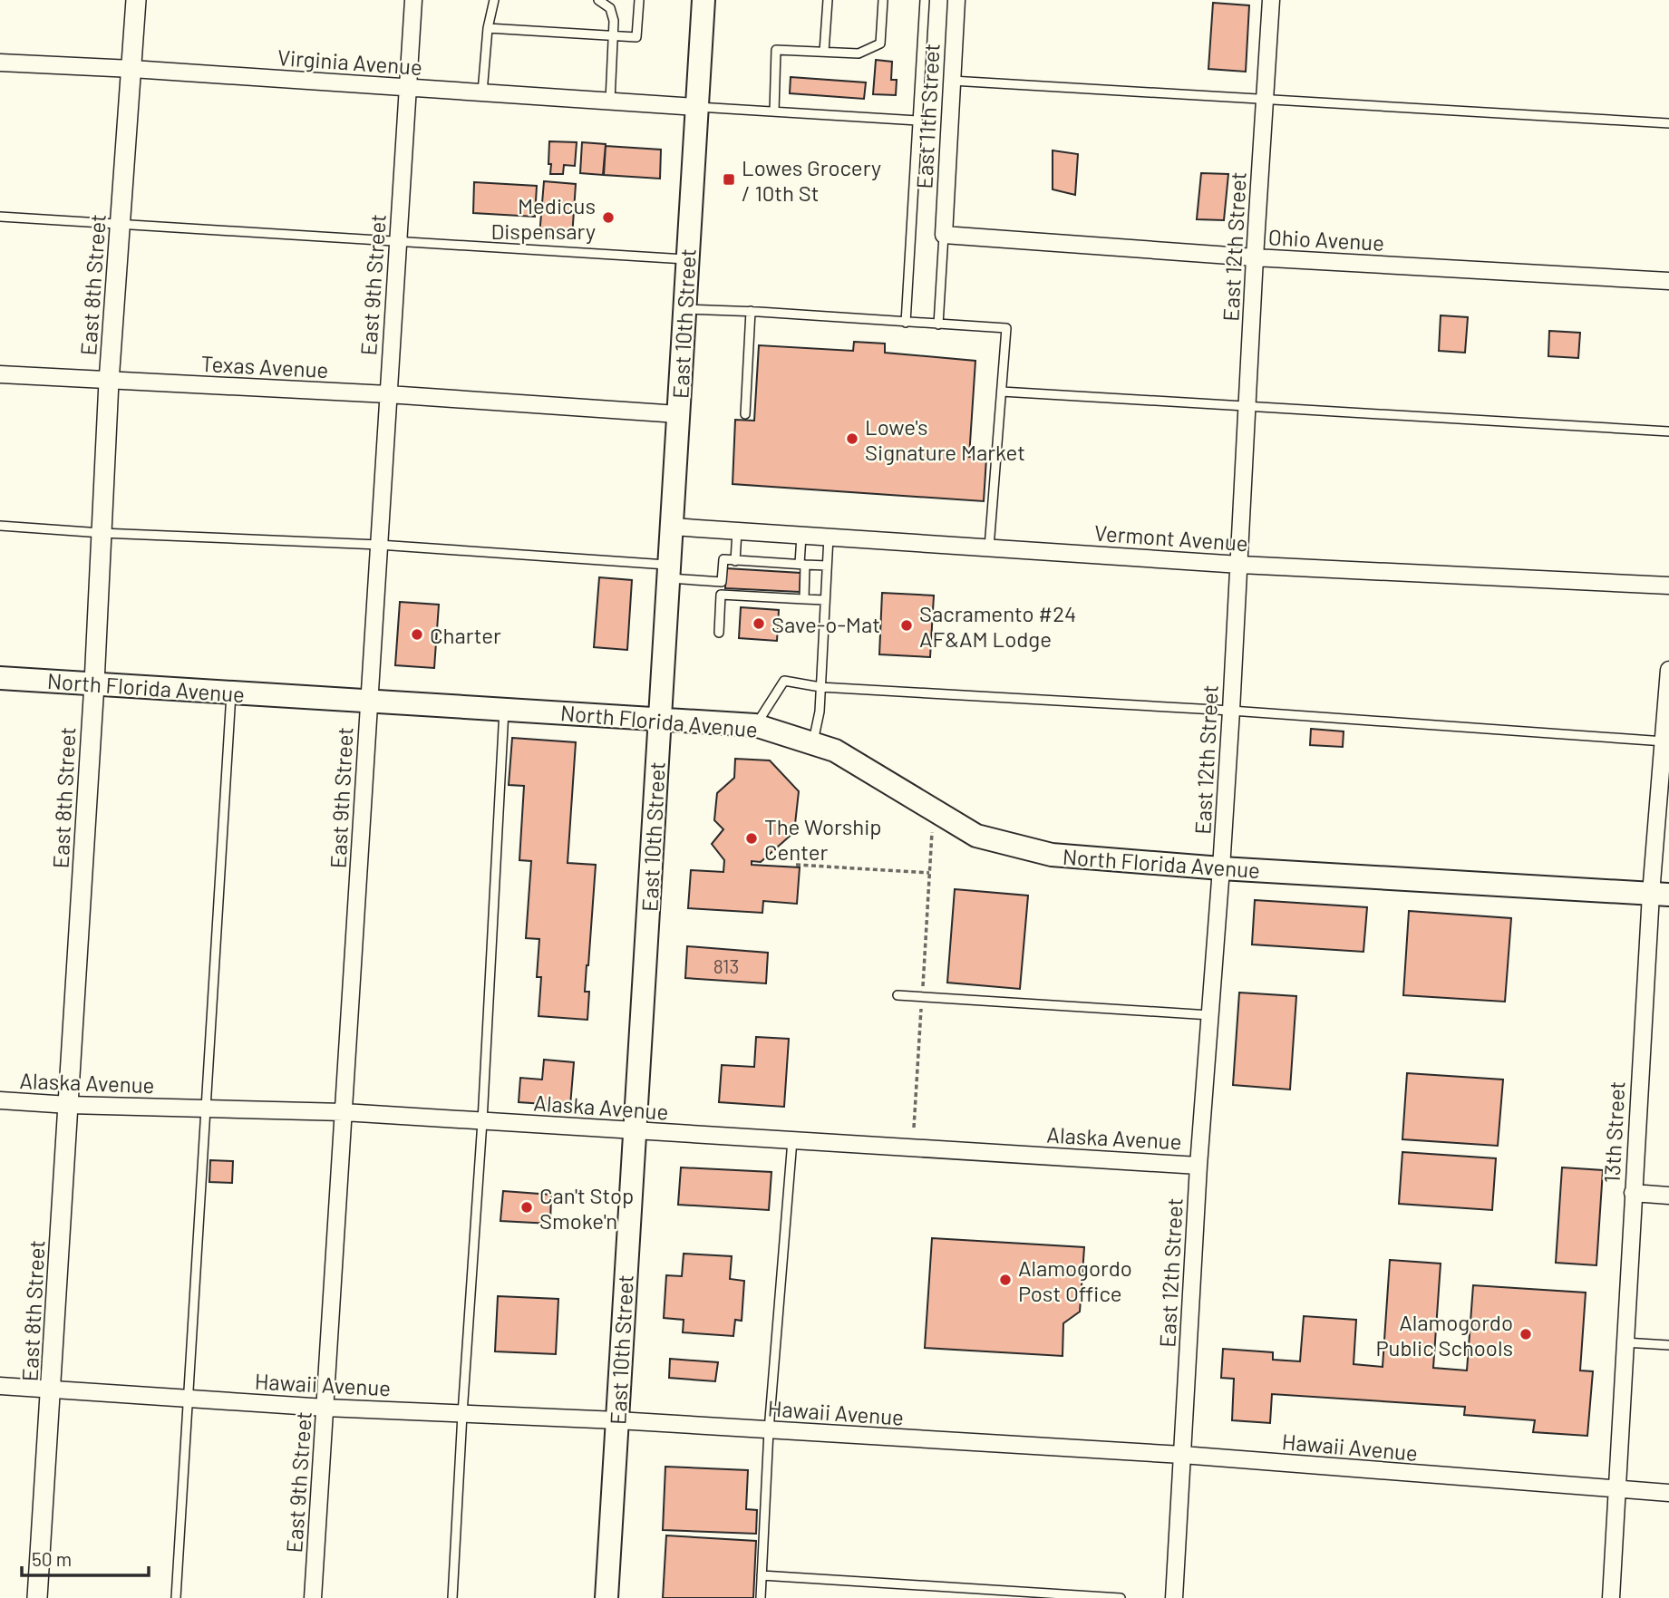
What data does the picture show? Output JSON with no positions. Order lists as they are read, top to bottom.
{
  "streets": {
    "main road": ["East 10th Street", "North Florida Avenue"],
    "street": [
      "Virginia Avenue",
      "East 11th Street",
      "Ohio Avenue",
      "East 12th Street",
      "East 8th Street",
      "East 9th Street",
      "Texas Avenue",
      "Vermont Avenue",
      "Alaska Avenue",
      "13th Street",
      "Hawaii Avenue"
    ]
  },
  "crossings": [
    ["Virginia Avenue", "East 8th Street"],
    ["Virginia Avenue", "East 9th Street"],
    ["Virginia Avenue", "East 10th Street"],
    ["East 11th Street", "Ohio Avenue"],
    ["Ohio Avenue", "East 12th Street"],
    ["East 12th Street", "Vermont Avenue"],
    ["East 12th Street", "North Florida Avenue"],
    ["East 12th Street", "Alaska Avenue"],
    ["East 12th Street", "Hawaii Avenue"],
    ["East 8th Street", "Texas Avenue"],
    ["East 8th Street", "North Florida Avenue"],
    ["East 8th Street", "Alaska Avenue"],
    ["East 8th Street", "Hawaii Avenue"],
    ["East 9th Street", "Texas Avenue"],
    ["East 9th Street", "North Florida Avenue"],
    ["East 9th Street", "Alaska Avenue"],
    ["East 9th Street", "Hawaii Avenue"],
    ["East 10th Street", "Texas Avenue"],
    ["East 10th Street", "Vermont Avenue"],
    ["East 10th Street", "North Florida Avenue"],
    ["East 10th Street", "Alaska Avenue"],
    ["East 10th Street", "Hawaii Avenue"],
    ["North Florida Avenue", "13th Street"],
    ["13th Street", "Hawaii Avenue"]
  ],
  "places": {
    "transit": ["Lowes Grocery / 10th St"],
    "other": [
      "Medicus Dispensary",
      "Lowe's Signature Market",
      "Save-o-Mat",
      "Sacramento #24 AF&AM Lodge",
      "Charter",
      "The Worship Center",
      "Can't Stop Smoke'n",
      "Alamogordo Post Office",
      "Alamogordo Public Schools"
    ]
  },
  "house_numbers": ["813"],
  "scale_bar": "50 m"
}
